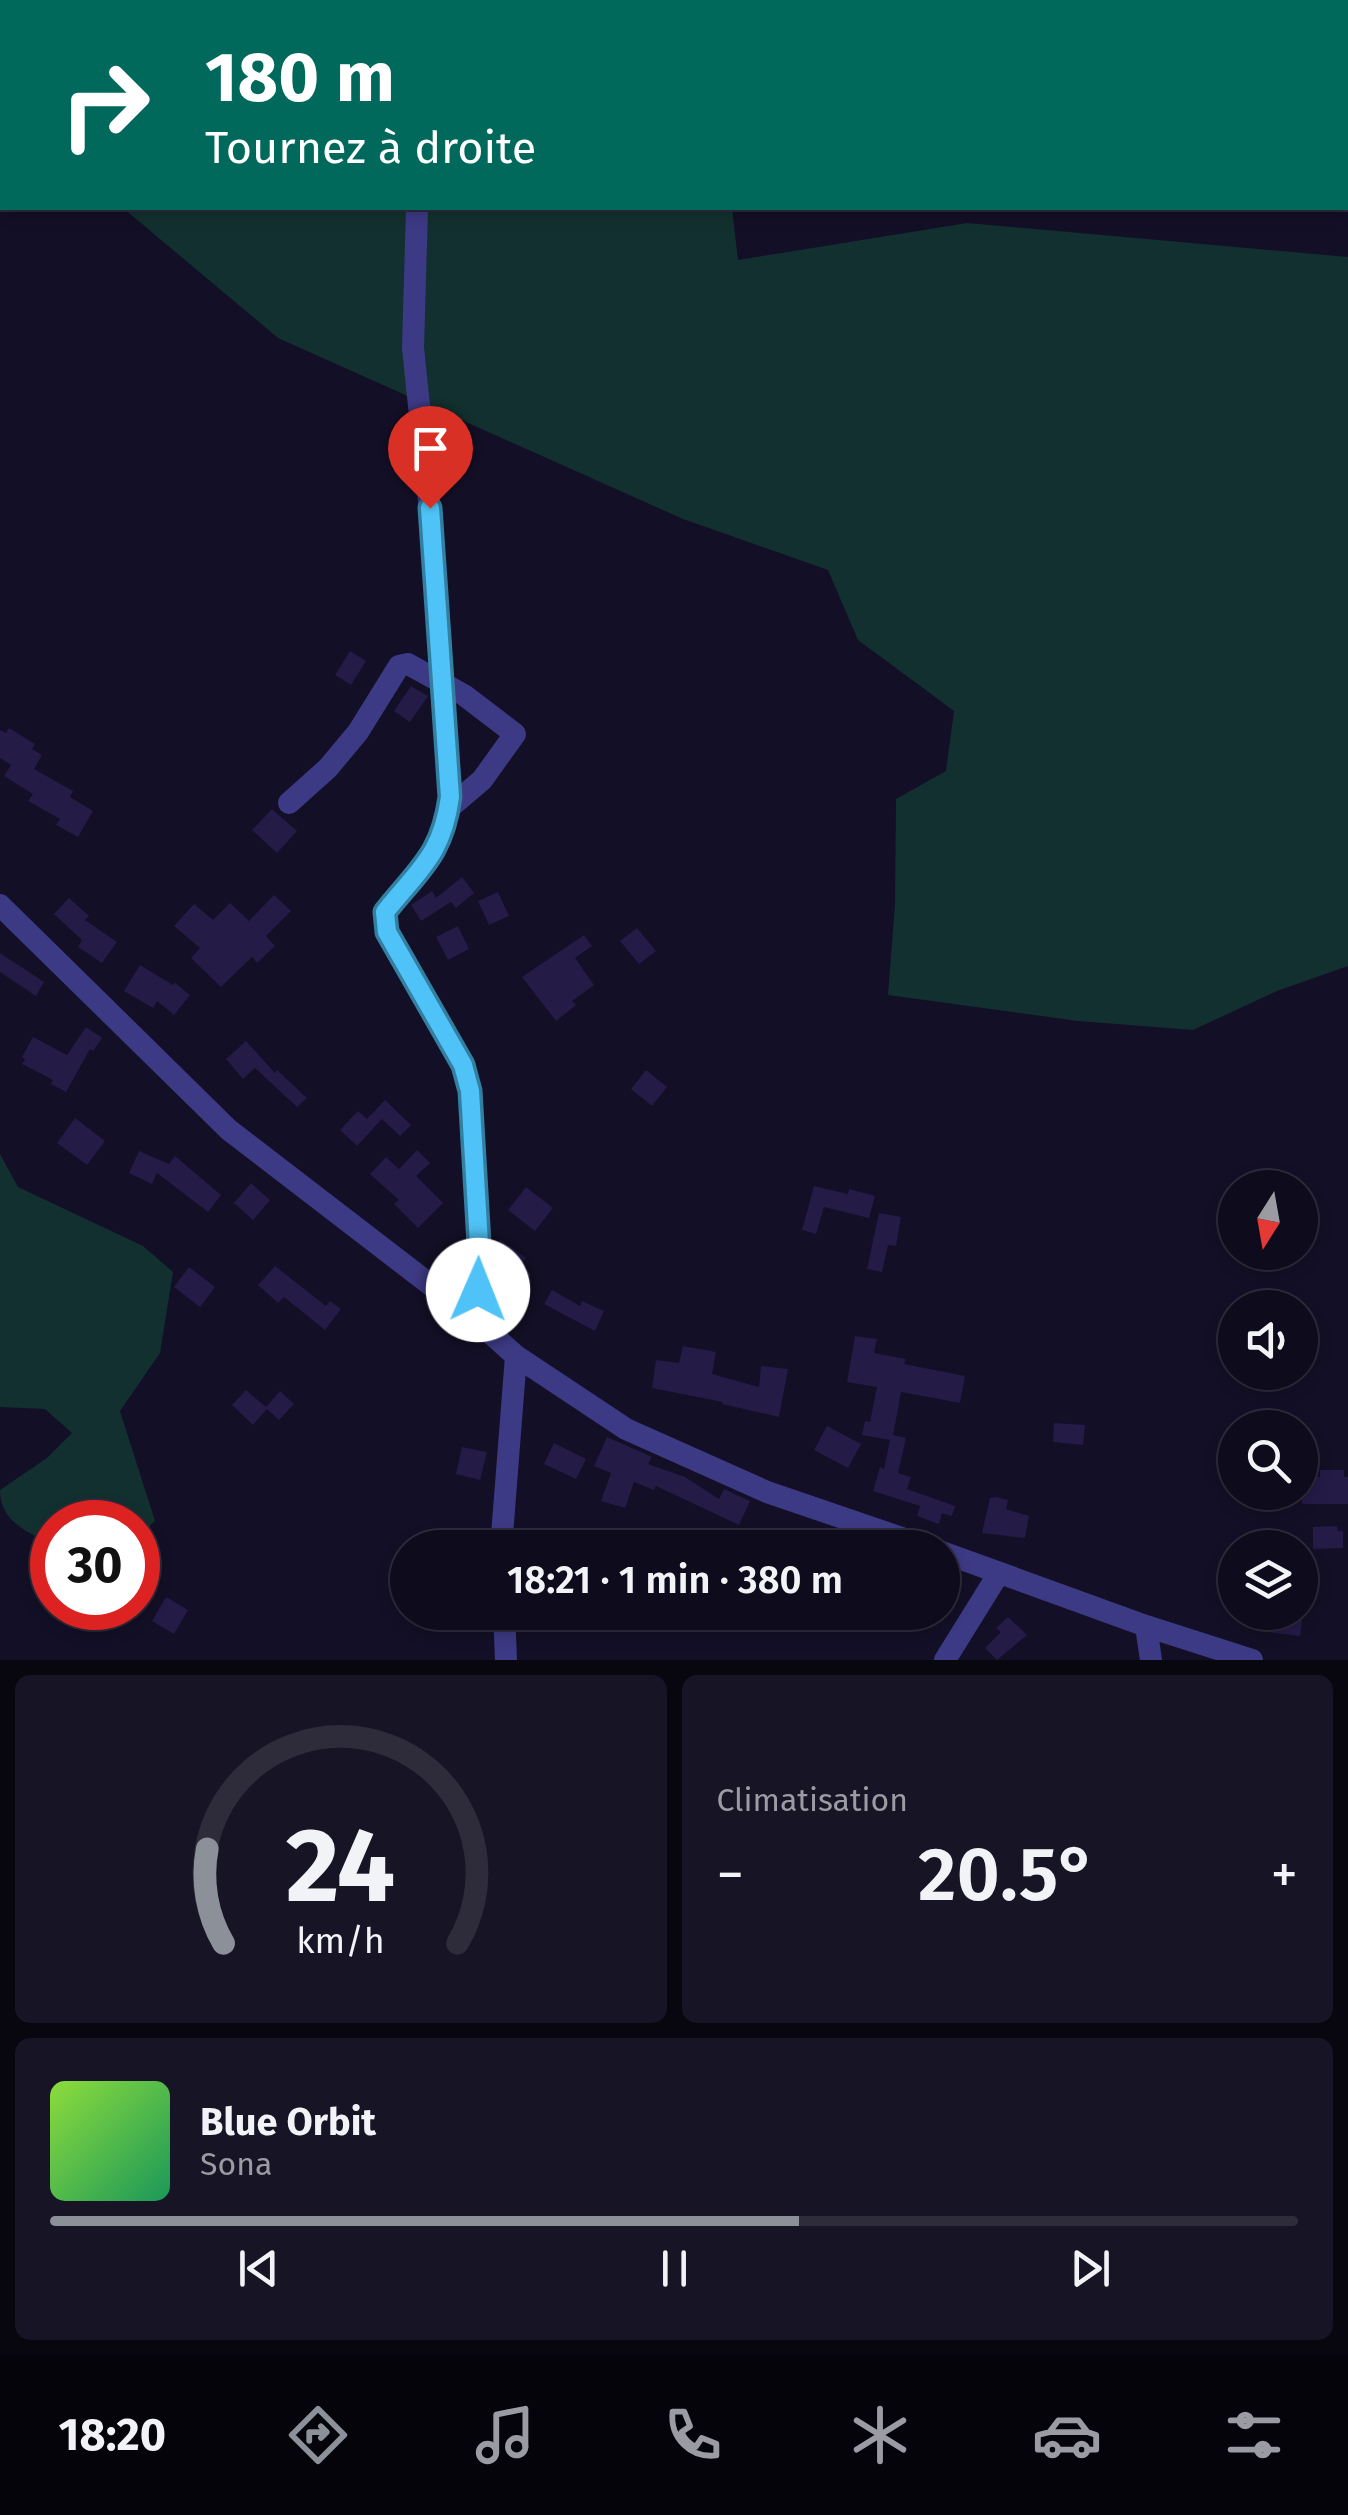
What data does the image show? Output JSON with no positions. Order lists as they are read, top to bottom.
{
  "north": "bottom",
  "page": {
    "turn": ["180 m", "Tournez à droite"],
    "limit": "30",
    "trip": "18:21 · 1 min · 380 m",
    "tile": "Climatisation",
    "heat": ["−", "20.5°", "+"],
    "song": ["Blue Orbit", "Sona"],
    "tabs": "18:20",
    "gauge": ["24", "km/h"]
  }
}
